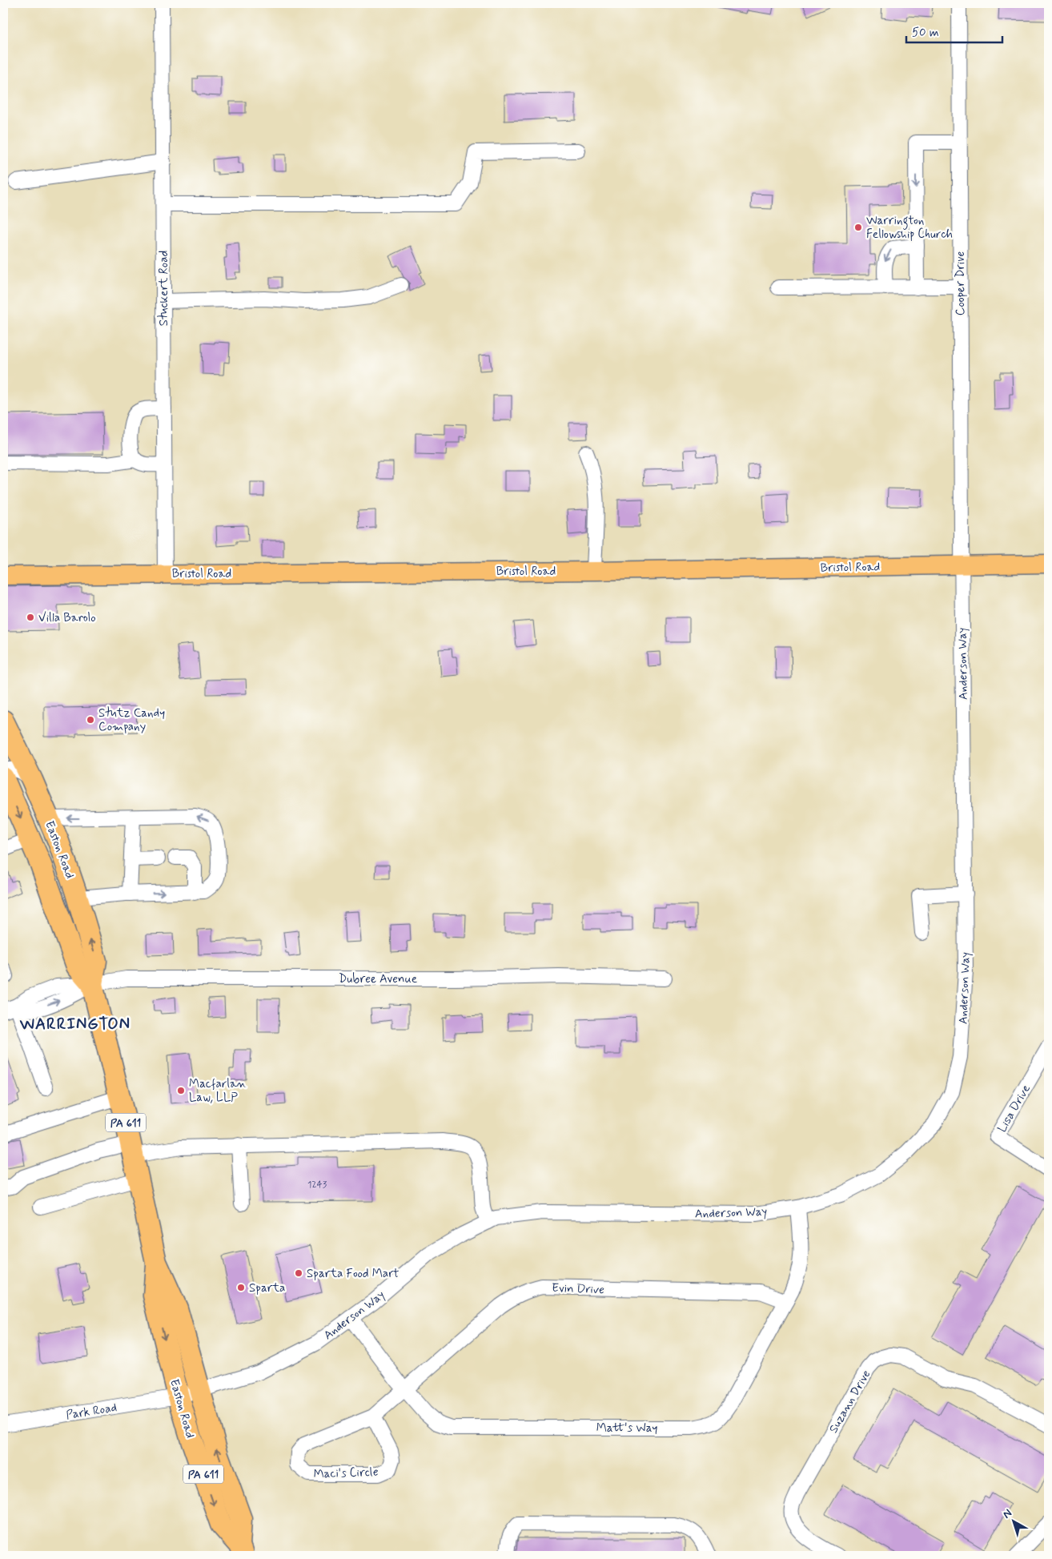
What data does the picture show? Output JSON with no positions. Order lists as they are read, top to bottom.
{
  "streets": {
    "highway": ["Easton Road", "PA 611"],
    "main road": ["Bristol Road"],
    "street": [
      "Cooper Drive",
      "Stuckert Road",
      "Anderson Way",
      "Dubree Avenue",
      "Lisa Drive",
      "Evin Drive",
      "Suzann Drive",
      "Park Road",
      "Matt's Way",
      "Maci's Circle"
    ]
  },
  "crossings": [
    ["Cooper Drive", "Bristol Road"],
    ["Cooper Drive", "Anderson Way"],
    ["Stuckert Road", "Bristol Road"],
    ["Bristol Road", "Anderson Way"],
    ["Anderson Way", "Easton Road"],
    ["Anderson Way", "Park Road"],
    ["Anderson Way", "Matt's Way"],
    ["Easton Road", "Dubree Avenue"],
    ["Easton Road", "Park Road"],
    ["Evin Drive", "Matt's Way"],
    ["Evin Drive", "Maci's Circle"],
    ["Matt's Way", "Maci's Circle"]
  ],
  "districts": ["WARRINGTON"],
  "places": [
    "Warrington Fellowship Church",
    "Villa Barolo",
    "Stutz Candy Company",
    "Macfarlan Law, LLP",
    "Sparta Food Mart",
    "Sparta"
  ],
  "house_numbers": ["1243"],
  "scale_bar": "50 m",
  "north": "top left"
}
